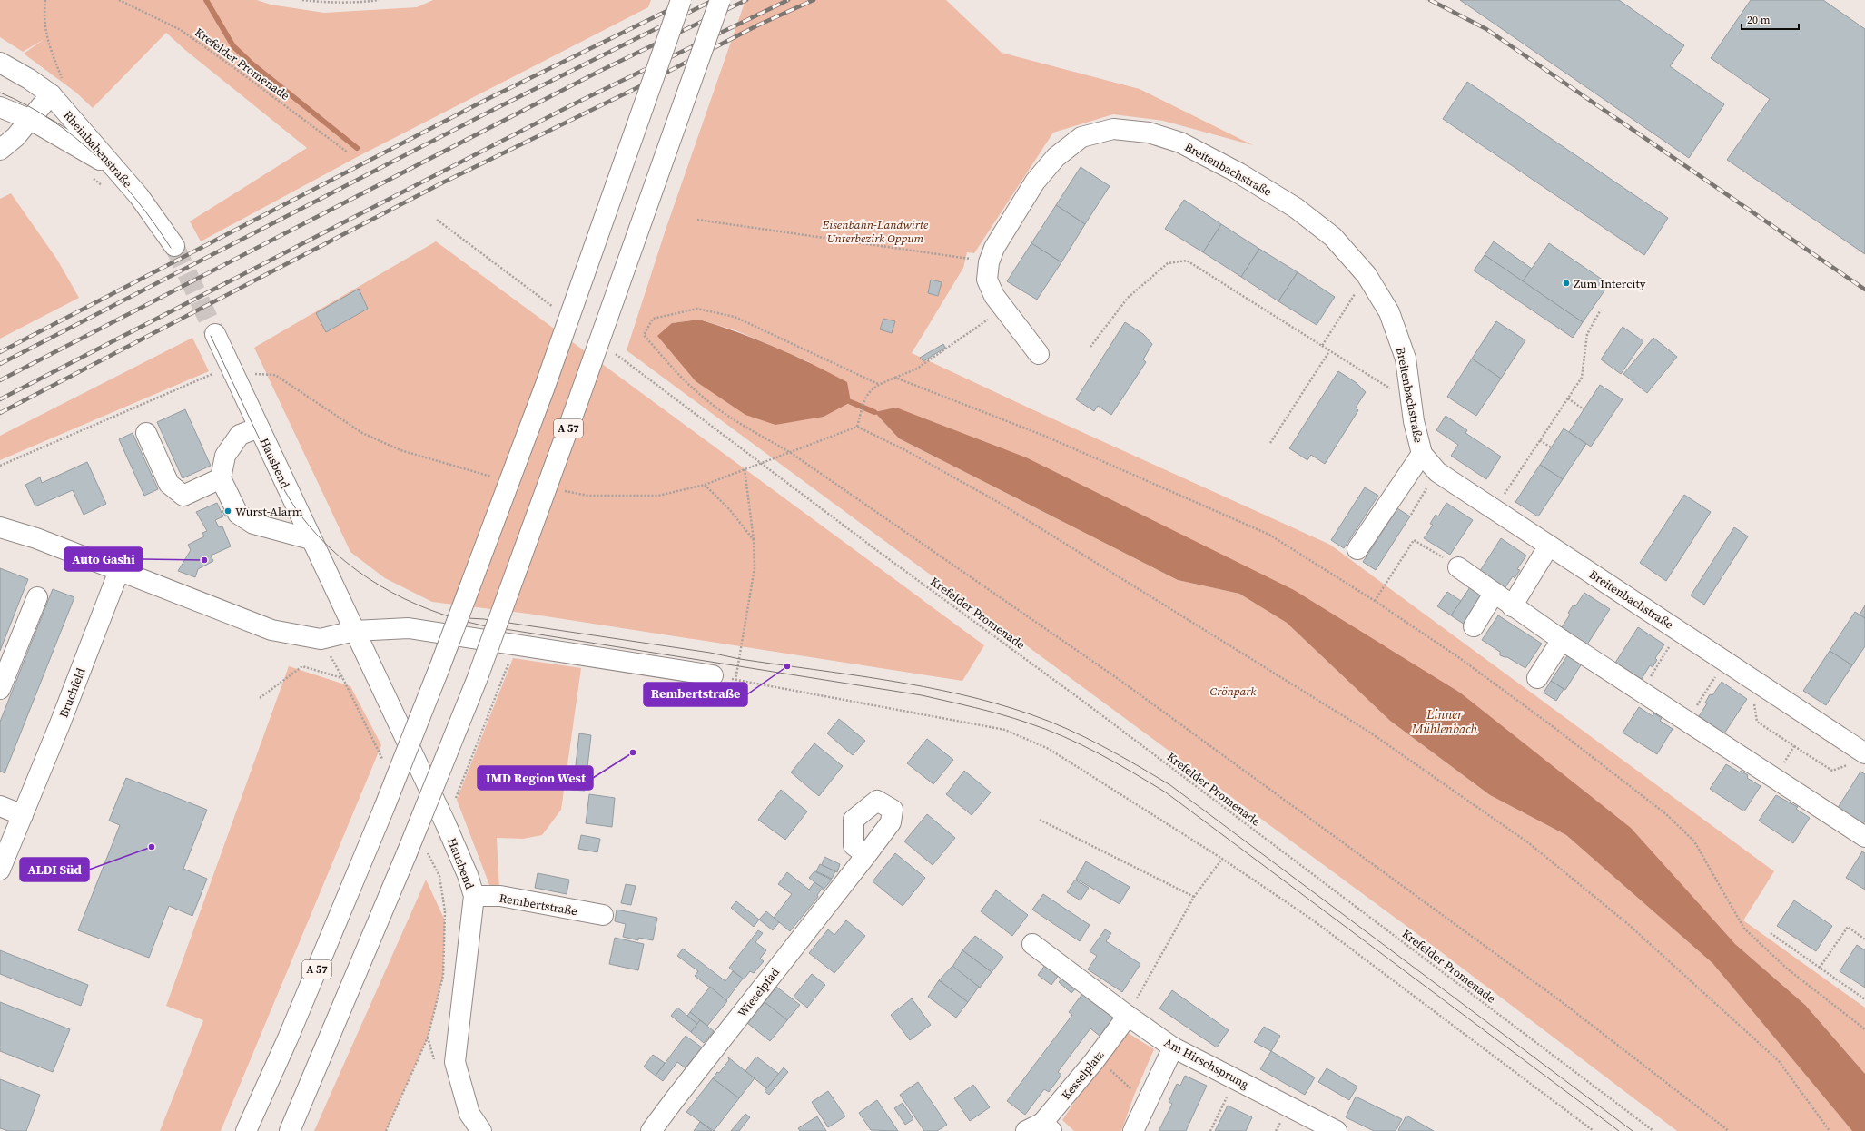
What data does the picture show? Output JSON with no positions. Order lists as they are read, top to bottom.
{
  "streets": {
    "main road": [
      "Rheinbabenstraße",
      "Breitenbachstraße",
      "A 57",
      "Hausbend",
      "Bruchfeld",
      "Rembertstraße",
      "Wieselpfad",
      "Am Hirschsprung",
      "Kesselplatz"
    ],
    "path": ["Krefelder Promenade"]
  },
  "crossings": [
    ["Hausbend", "Rembertstraße"],
    ["Am Hirschsprung", "Kesselplatz"]
  ],
  "water": ["Linner Mühlenbach"],
  "parks": ["Eisenbahn-Landwirte Unterbezirk Oppum", "Crönpark"],
  "places": [
    "Zum Intercity",
    "Wurst-Alarm",
    "Auto Gashi",
    "Rembertstraße",
    "IMD Region West",
    "ALDI Süd"
  ],
  "scale_bar": "20 m"
}
